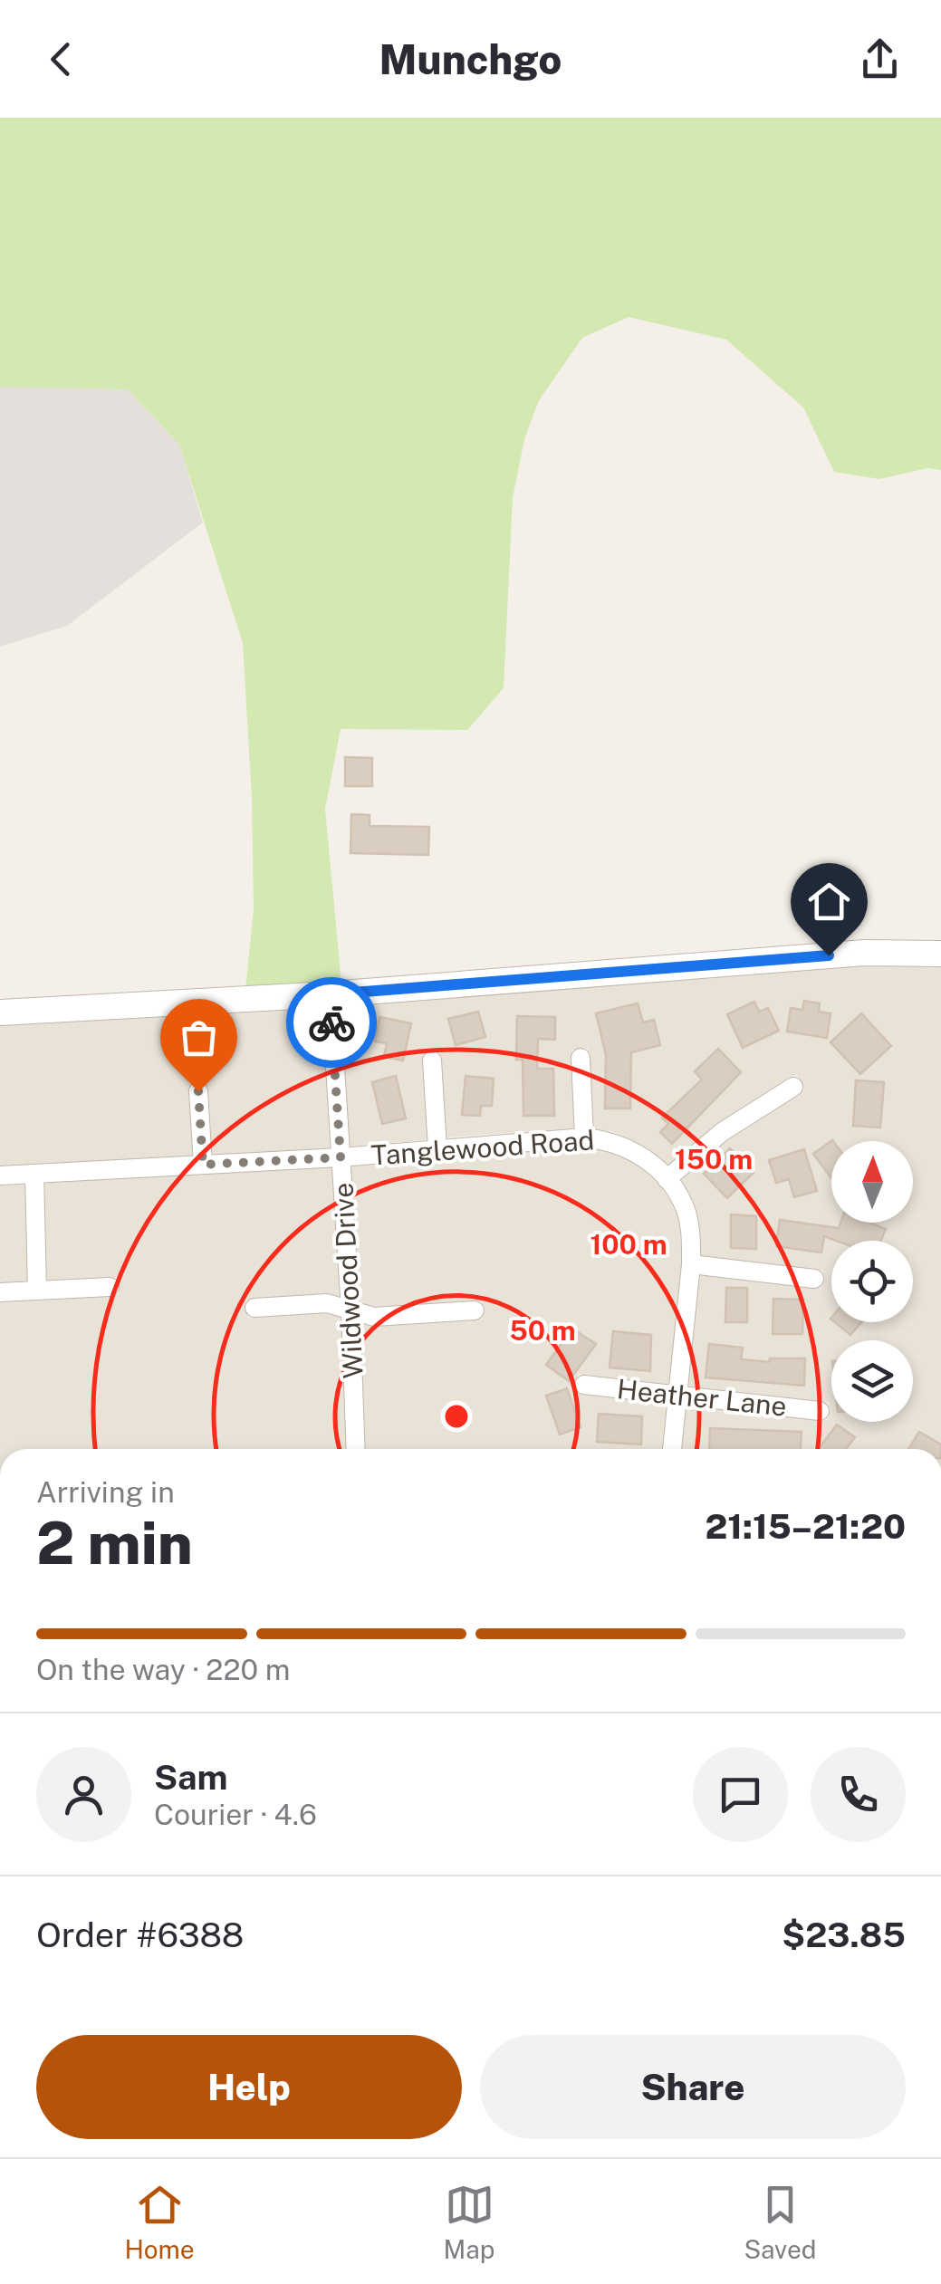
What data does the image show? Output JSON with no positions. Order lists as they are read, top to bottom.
{
  "streets": {
    "street": ["Tanglewood Road", "Wildwood Drive", "Heather Lane"]
  },
  "crossings": [
    ["Tanglewood Road", "Wildwood Drive"],
    ["Tanglewood Road", "Heather Lane"]
  ],
  "north": "top",
  "page": {
    "header": "Munchgo",
    "heading": ["2 min", "Arriving in", "21:15–21:20"],
    "panel": [
      "Sam",
      "Courier · 4.6",
      "Order #6388",
      "$23.85"
    ],
    "bar": "On the way · 220 m",
    "buttons": ["Help", "Share"],
    "tabs": ["Home", "Map", "Saved"]
  },
  "rings": ["150 m", "100 m", "50 m"]
}
